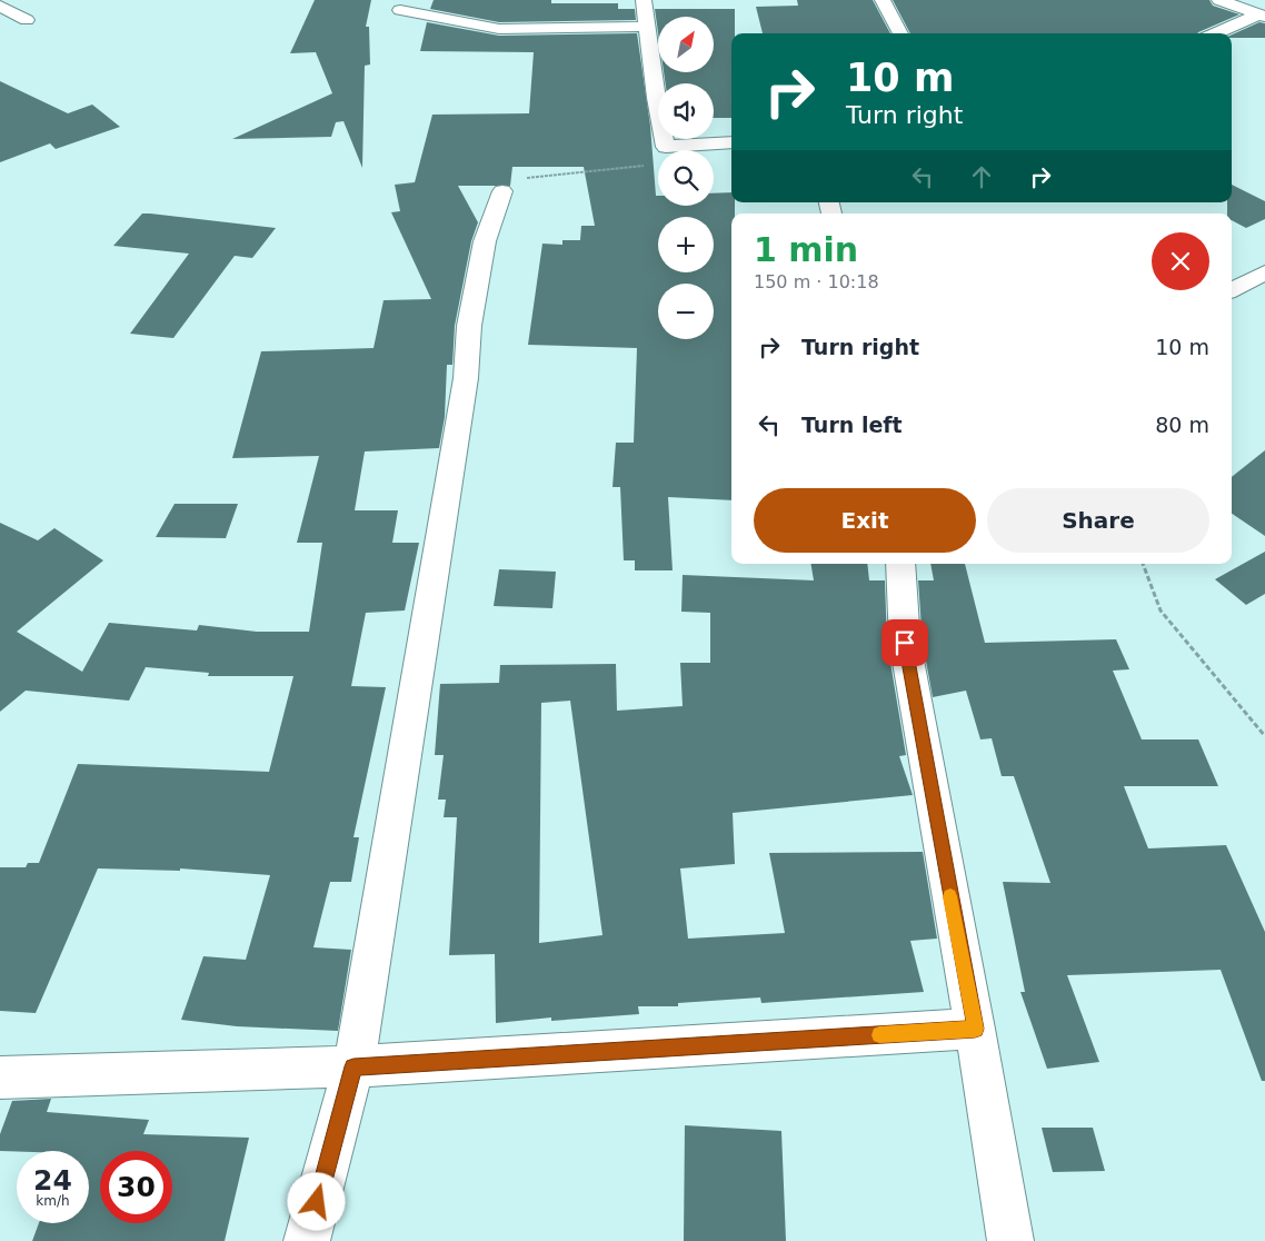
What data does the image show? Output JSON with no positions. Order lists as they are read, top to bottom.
{
  "north": "top right",
  "page": {
    "map_buttons": ["+", "−"],
    "turn": ["10 m", "Turn right"],
    "heading": ["1 min", "150 m · 10:18"],
    "list": [
      {
        "name": "Turn right",
        "value": "10 m"
      },
      {
        "name": "Turn left",
        "value": "80 m"
      }
    ],
    "buttons": ["Exit", "Share"],
    "speed": "24 km/h",
    "limit": "30"
  }
}
